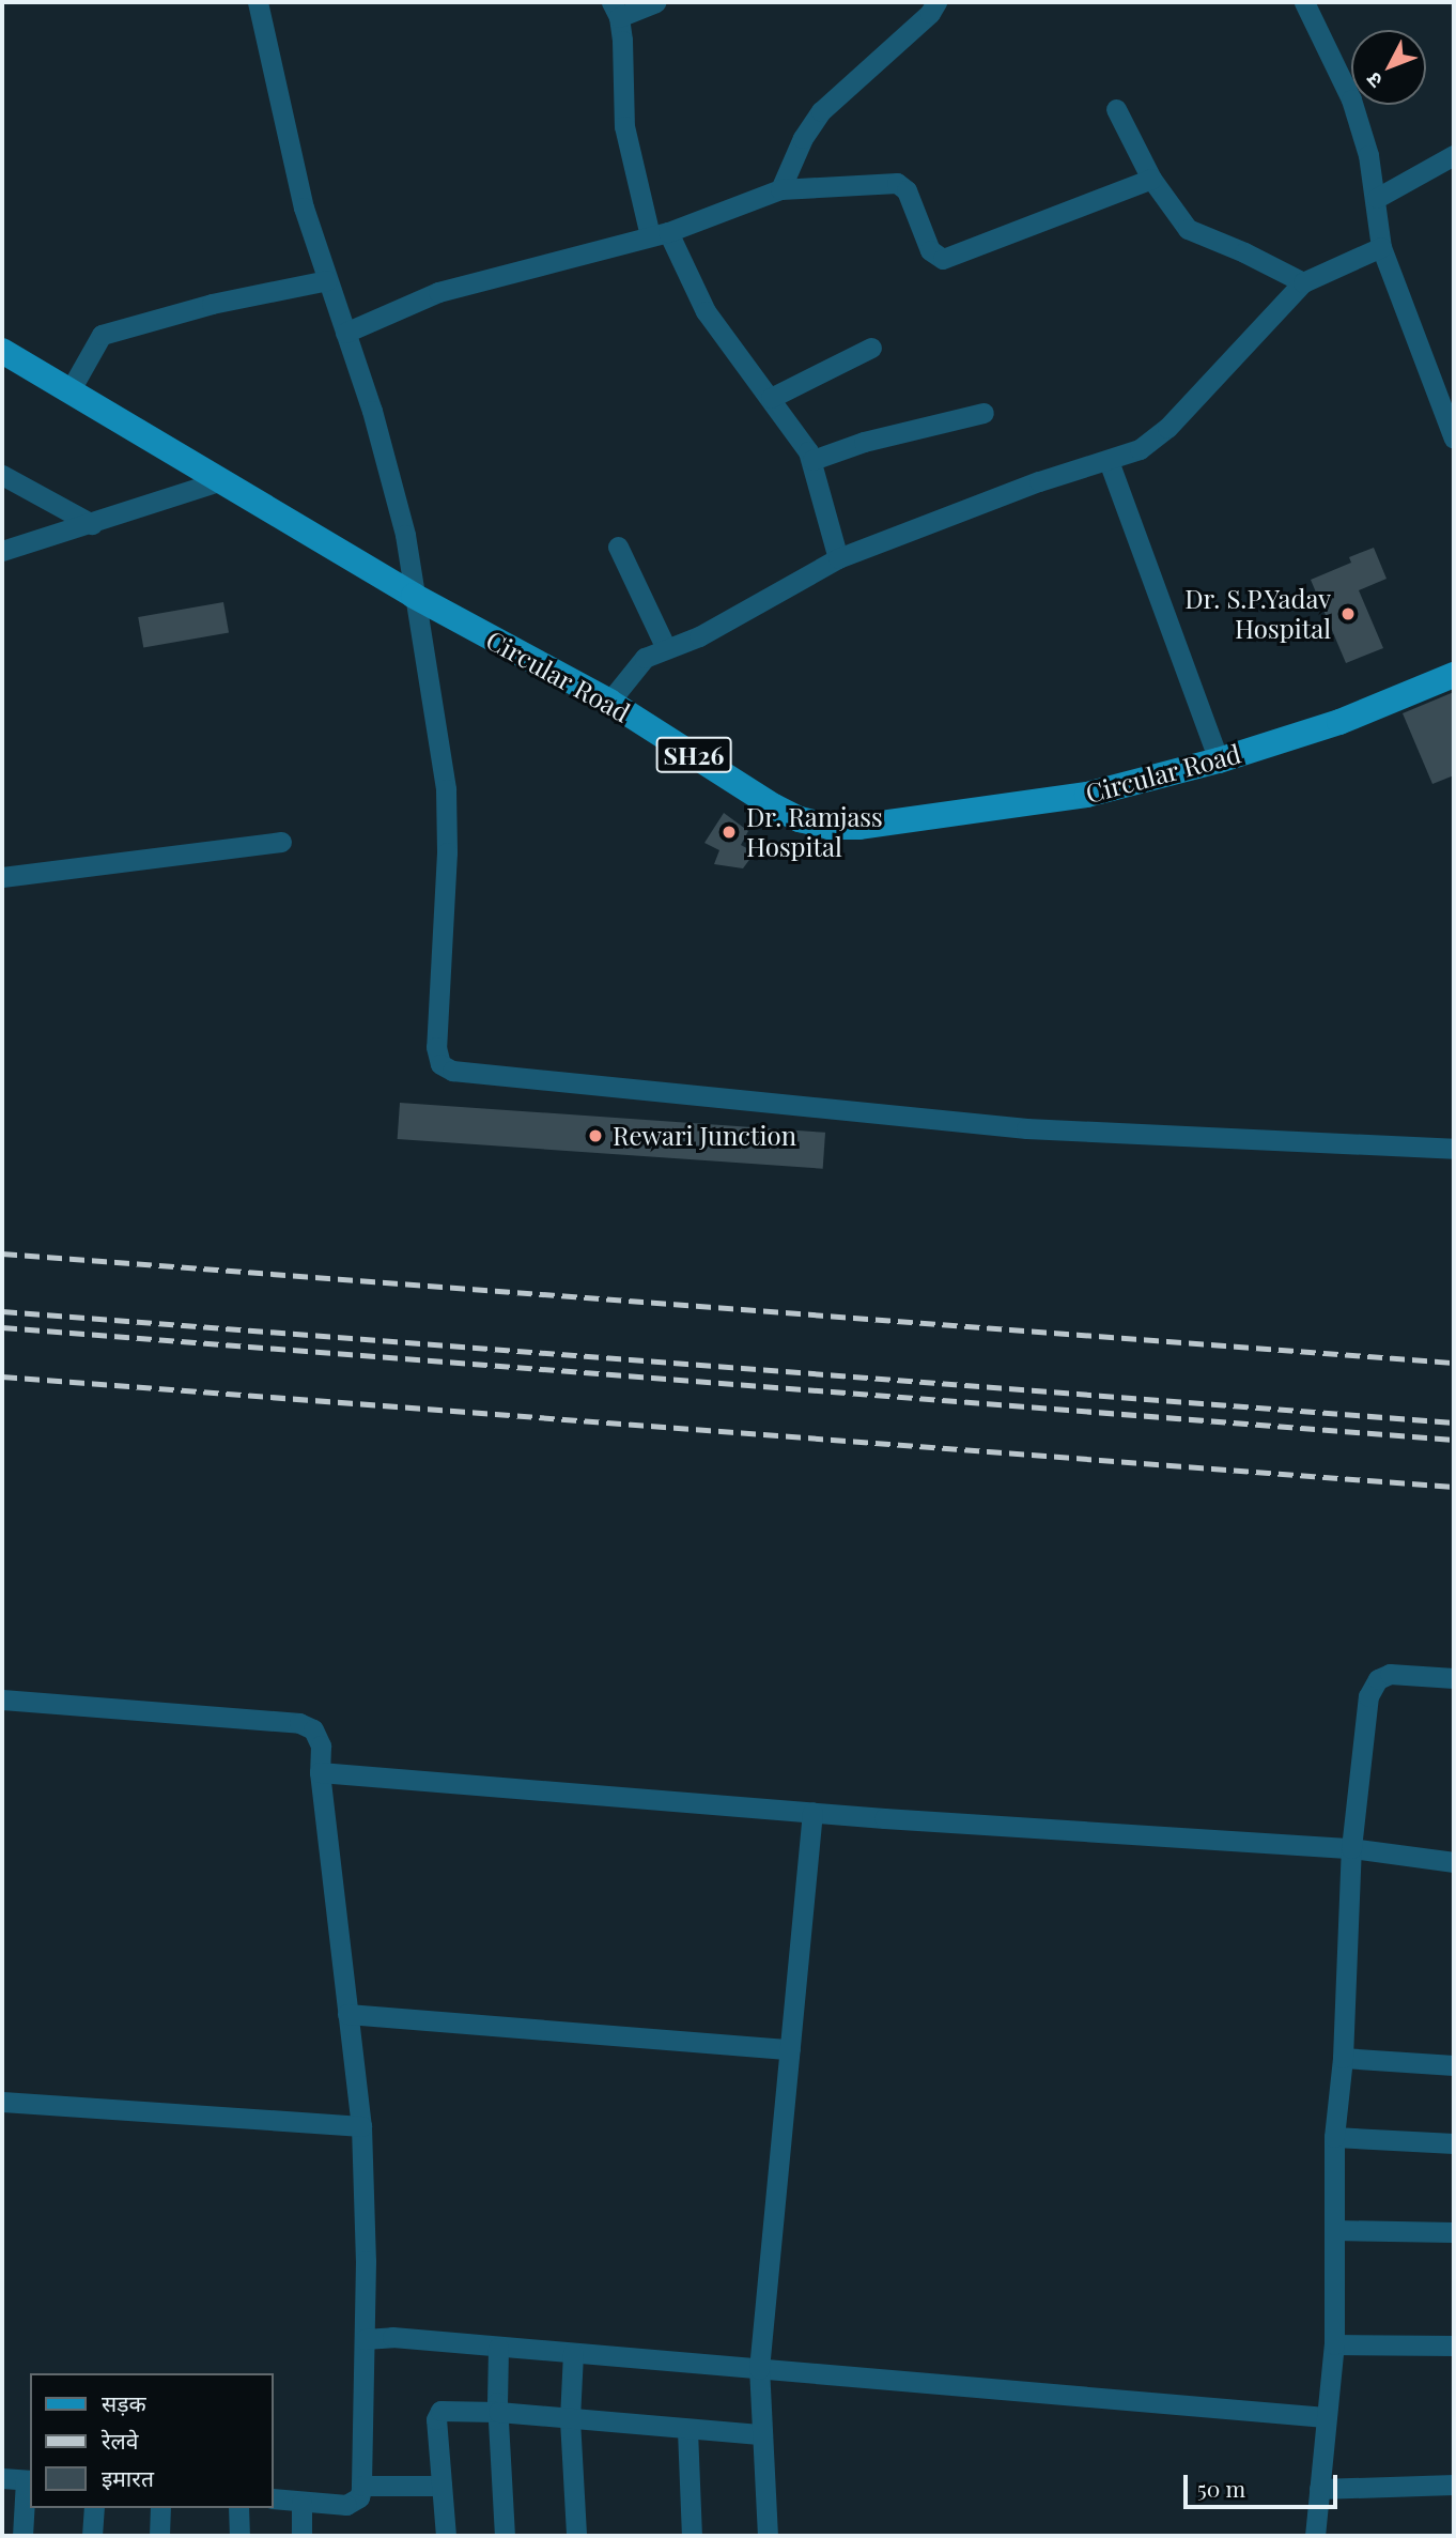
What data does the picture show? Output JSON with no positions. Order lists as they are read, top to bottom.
{
  "streets": {
    "main road": ["Circular Road", "SH26"]
  },
  "places": ["Dr. S.P.Yadav Hospital", "Dr. Ramjass Hospital", "Rewari Junction"],
  "legend": ["सड़क", "रेलवे", "इमारत"],
  "scale_bar": "50 m",
  "north": "bottom left"
}
